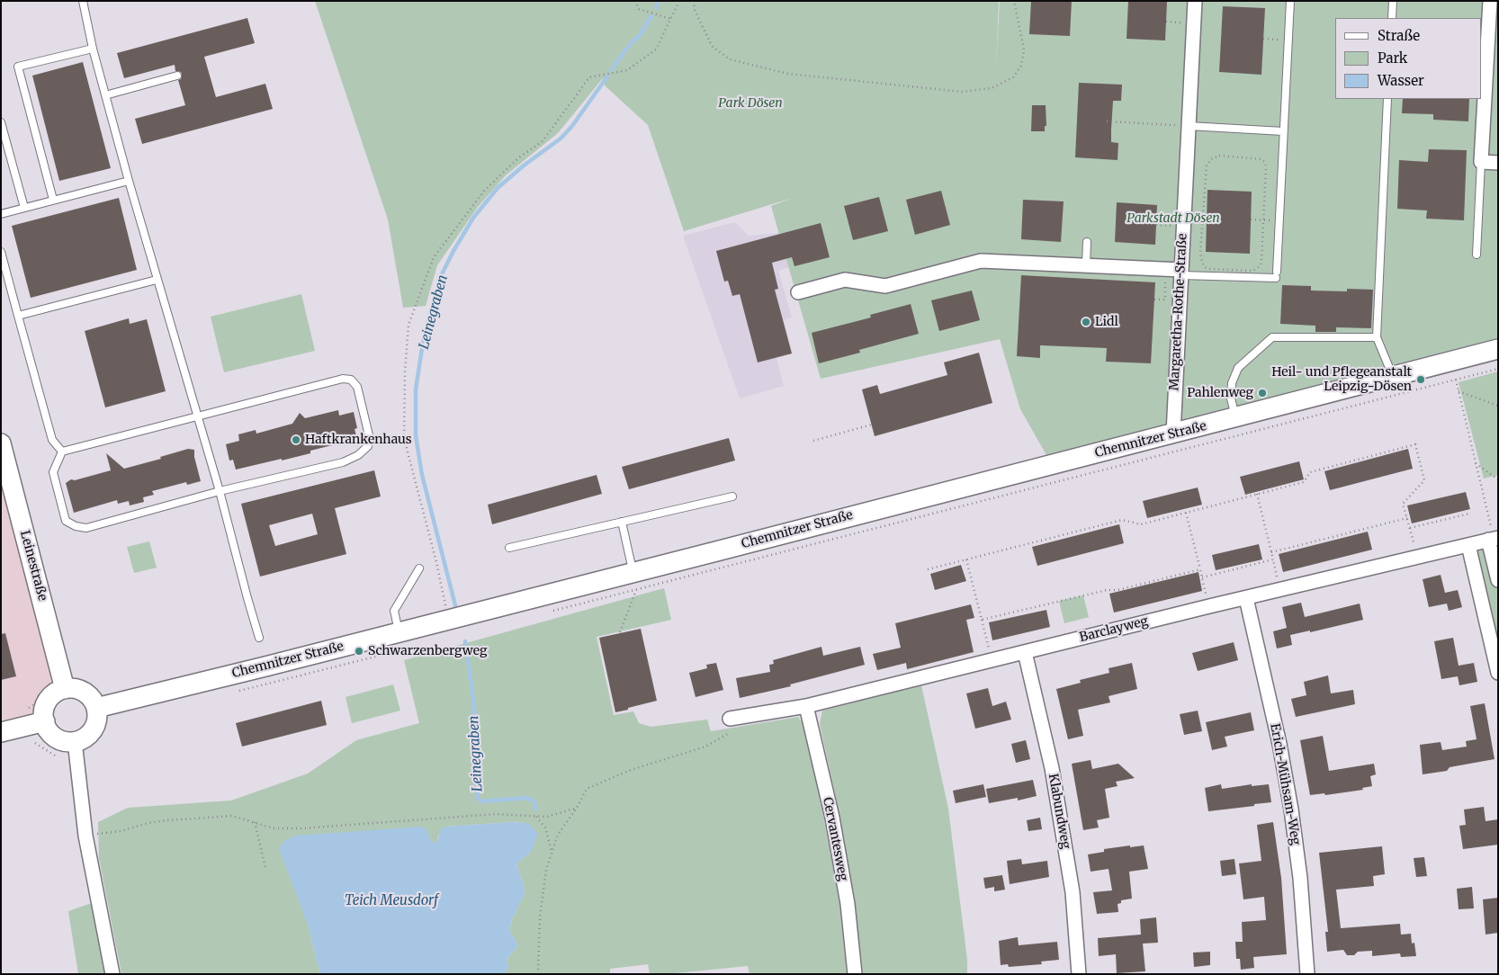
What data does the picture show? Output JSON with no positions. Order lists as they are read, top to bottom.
{
  "streets": {
    "main road": ["Chemnitzer Straße", "Leinestraße"],
    "street": [
      "Margaretha-Rothe-Straße",
      "Barclayweg",
      "Erich-Mühsam-Weg",
      "Klabundweg",
      "Cervantesweg"
    ]
  },
  "crossings": [
    ["Margaretha-Rothe-Straße", "Chemnitzer Straße"],
    ["Chemnitzer Straße", "Leinestraße"],
    ["Barclayweg", "Erich-Mühsam-Weg"],
    ["Barclayweg", "Klabundweg"],
    ["Barclayweg", "Cervantesweg"]
  ],
  "water": ["Leinegraben", "Teich Meusdorf"],
  "parks": ["Park Dösen", "Parkstadt Dösen"],
  "places": [
    "Lidl",
    "Heil- und Pflegeanstalt Leipzig-Dösen",
    "Pahlenweg",
    "Haftkrankenhaus",
    "Schwarzenbergweg"
  ],
  "legend": ["Straße", "Park", "Wasser"]
}
